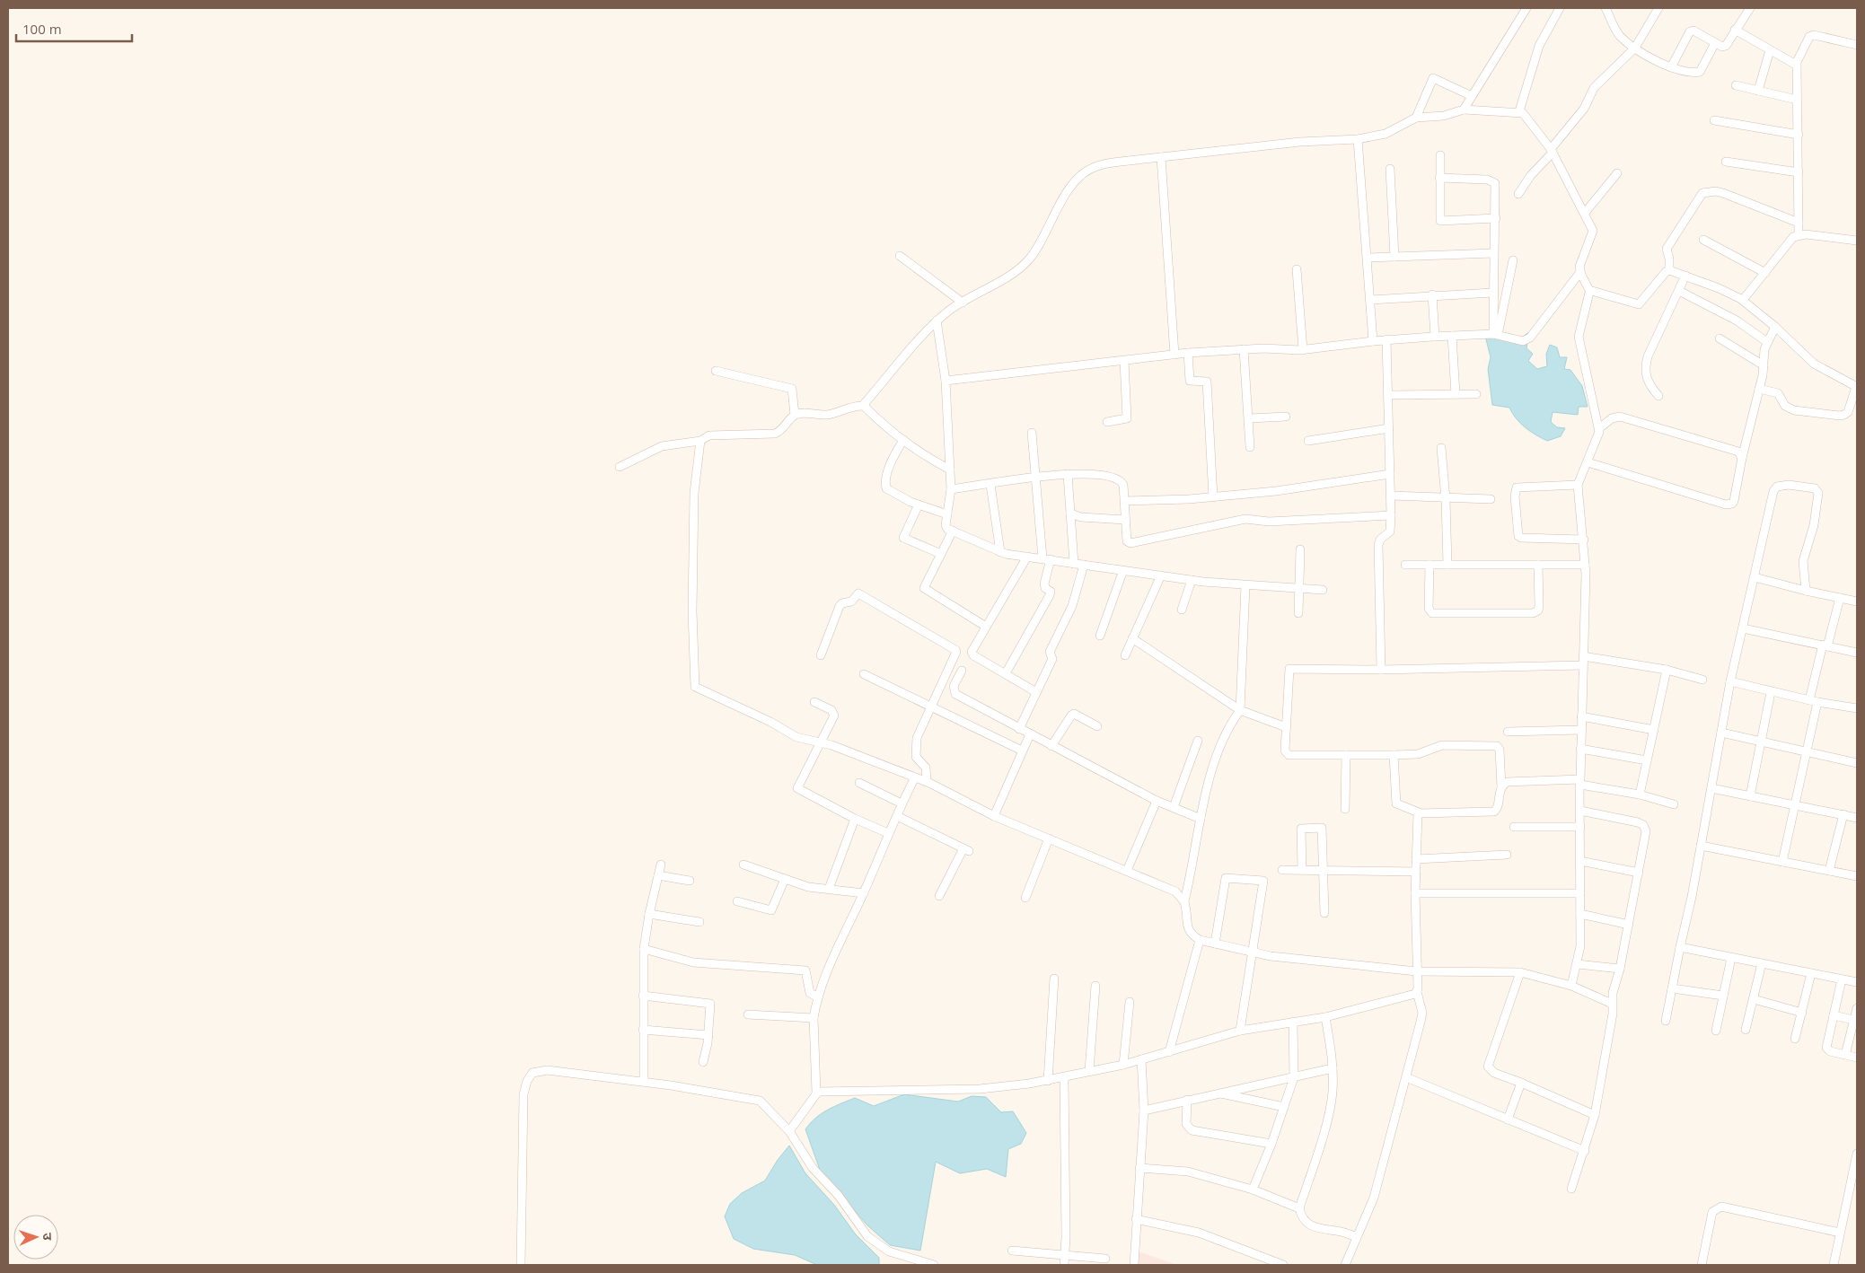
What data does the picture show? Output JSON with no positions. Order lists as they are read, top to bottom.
{
  "scale_bar": "100 m",
  "north": "right"
}
